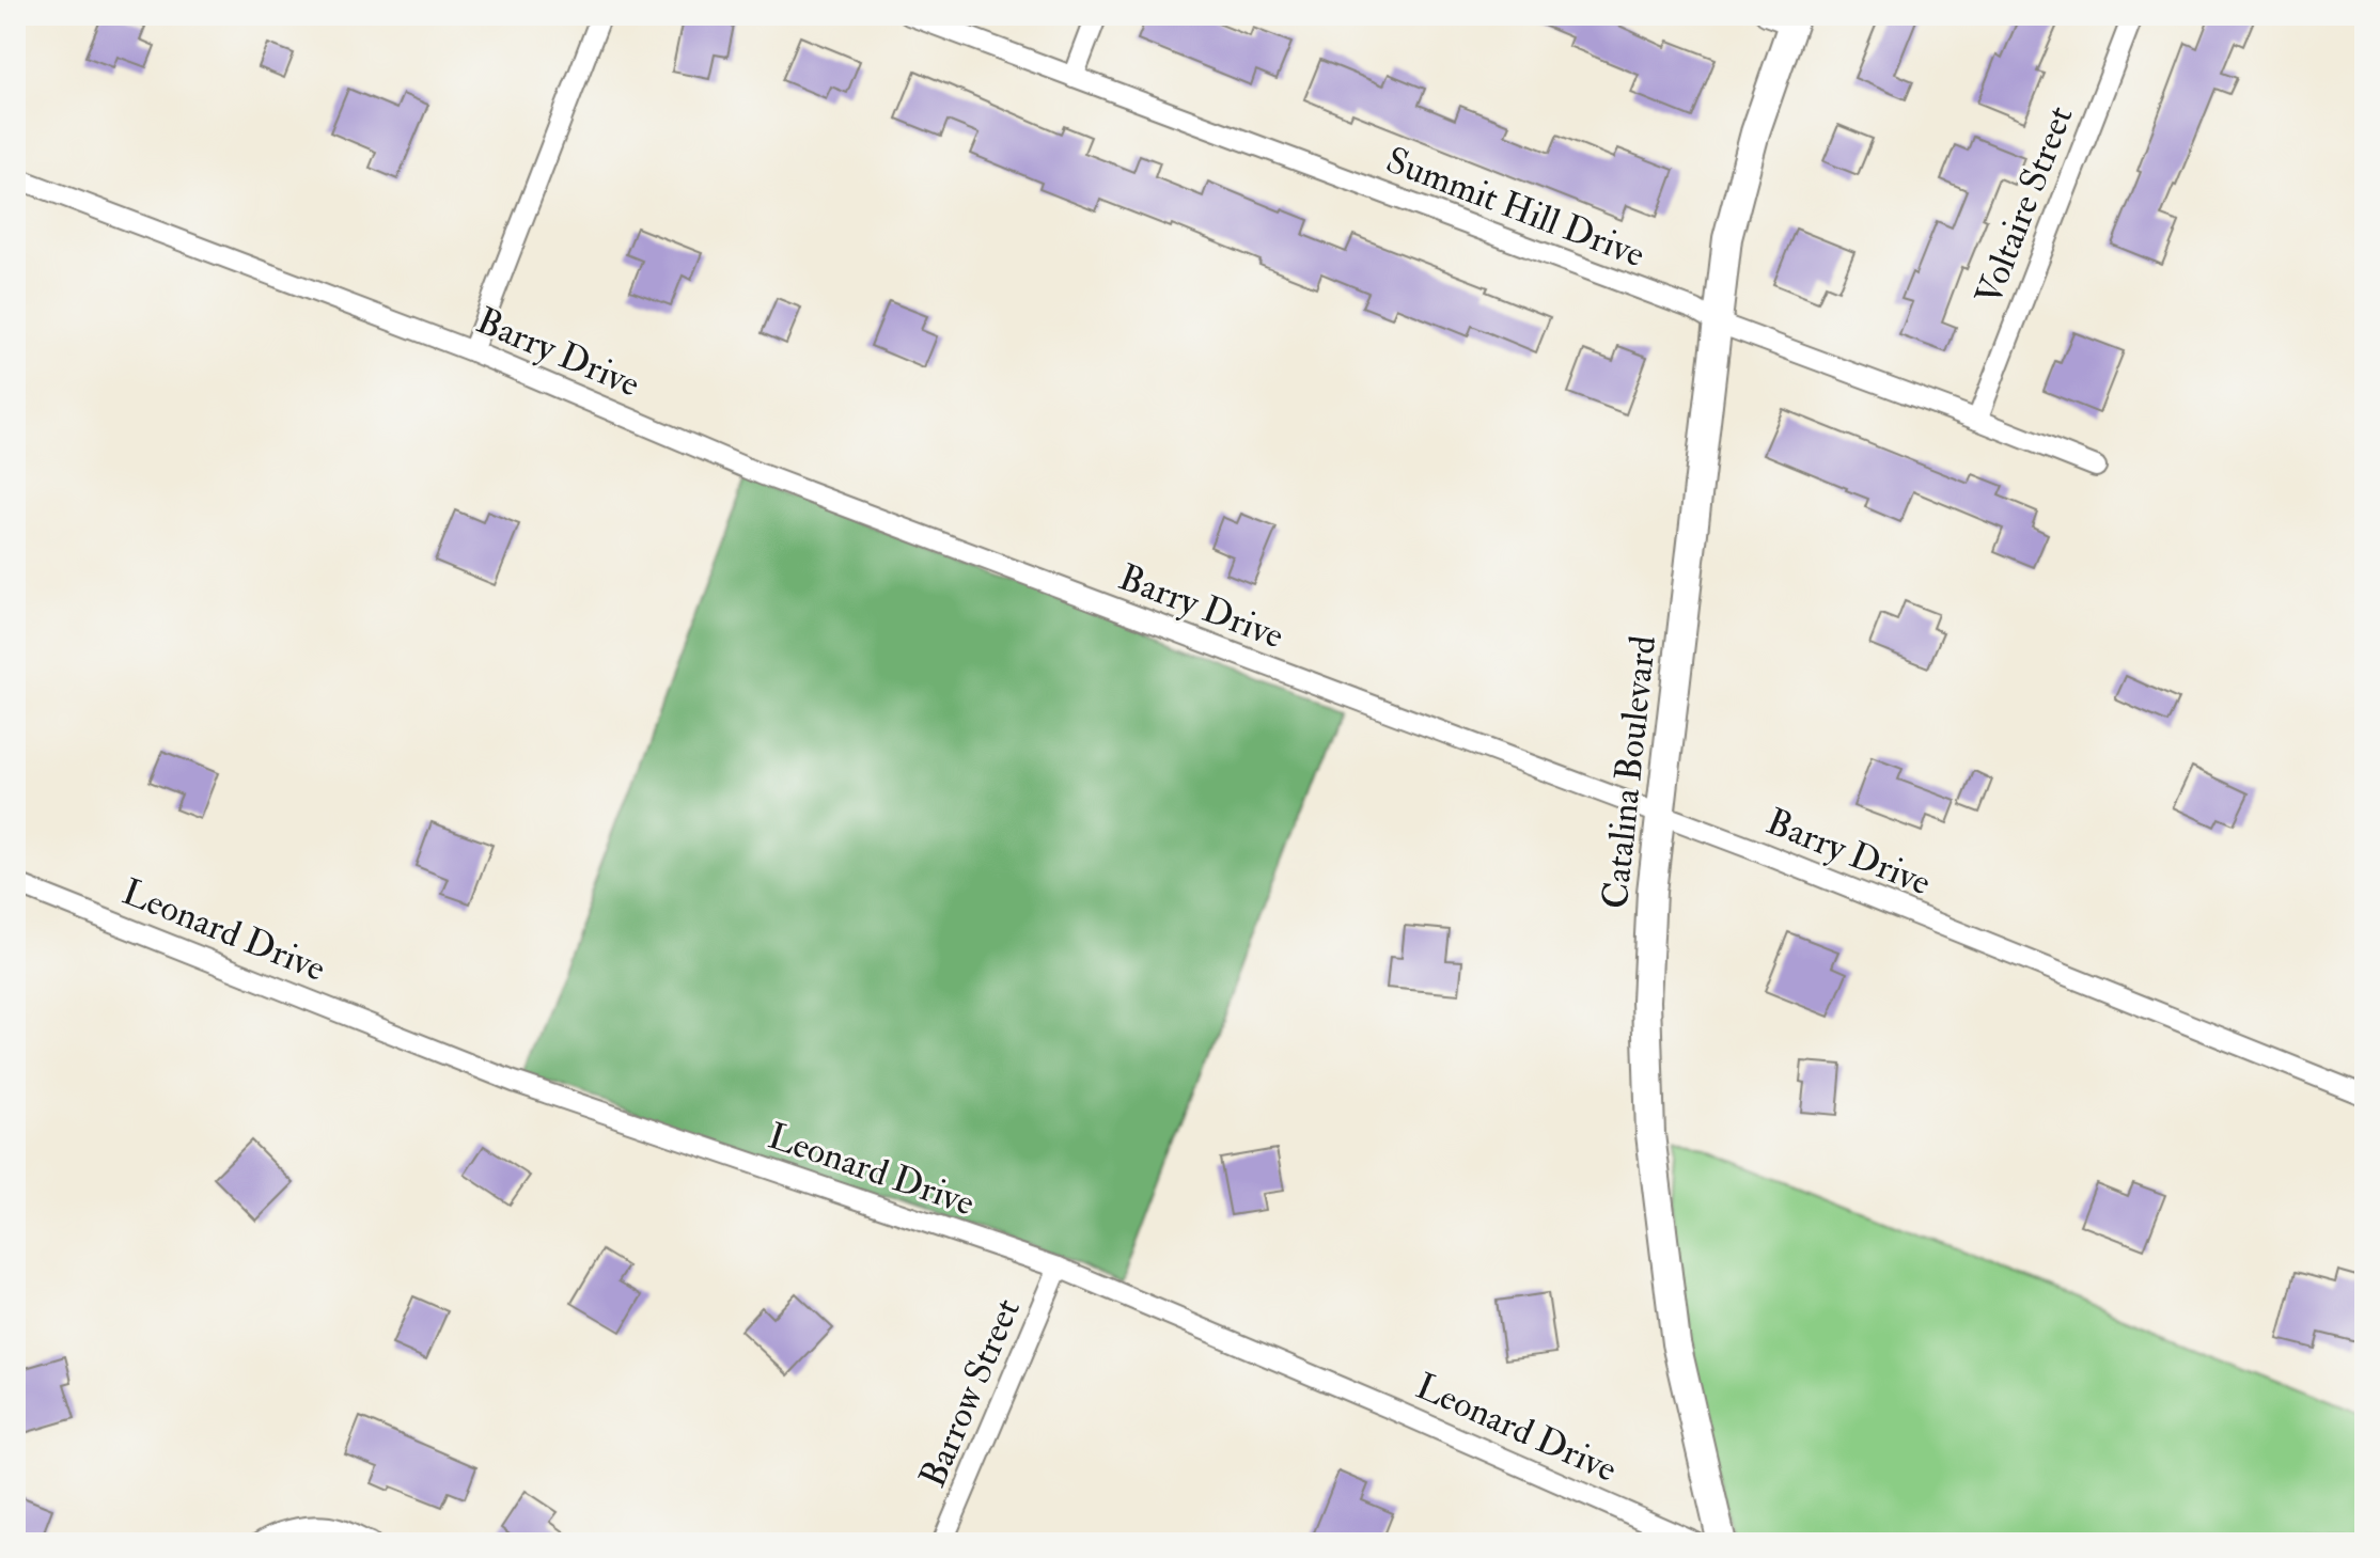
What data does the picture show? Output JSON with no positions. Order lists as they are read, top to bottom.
{
  "streets": {
    "street": [
      "Voltaire Street",
      "Summit Hill Drive",
      "Barry Drive",
      "Catalina Boulevard",
      "Leonard Drive",
      "Barrow Street"
    ]
  },
  "crossings": [
    ["Voltaire Street", "Summit Hill Drive"],
    ["Summit Hill Drive", "Catalina Boulevard"],
    ["Barry Drive", "Catalina Boulevard"],
    ["Leonard Drive", "Barrow Street"]
  ]
}
